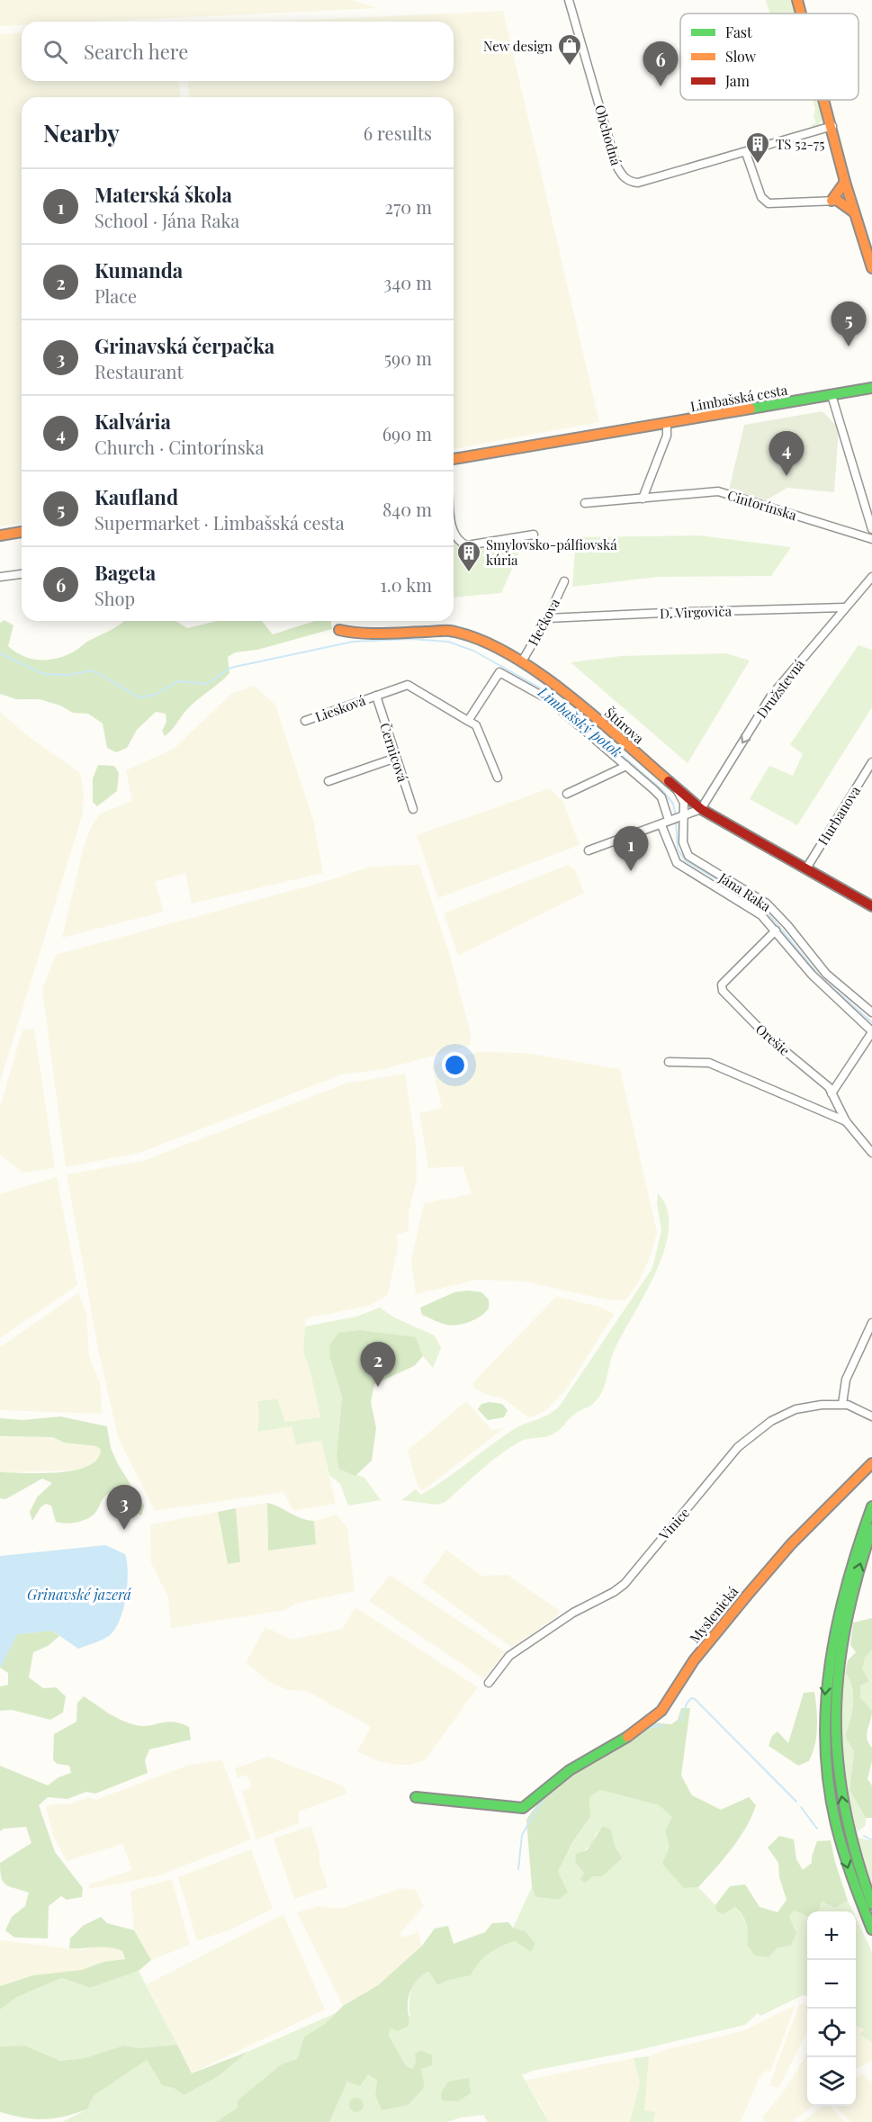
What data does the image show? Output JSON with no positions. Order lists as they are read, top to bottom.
{
  "streets": {
    "street": [
      "Obchodná",
      "Limbašská cesta",
      "Cintorínska",
      "D. Virgoviča",
      "Hečkova",
      "Družstevná",
      "Liesková",
      "Štúrova",
      "Černicová",
      "Hurbanova",
      "Jána Raka",
      "Orešie",
      "Vinice",
      "Myslenická"
    ]
  },
  "crossings": [
    ["D. Virgoviča", "Hečkova"],
    ["D. Virgoviča", "Družstevná"],
    ["Hečkova", "Štúrova"],
    ["Družstevná", "Štúrova"],
    ["Liesková", "Černicová"],
    ["Štúrova", "Hurbanova"]
  ],
  "one_way": ["Družstevná"],
  "water": ["Limbašský potok", "Grinavské jazerá"],
  "places": {
    "shop": ["New design"],
    "building": ["TS 52-75", "Smylovsko-pálfiovská kúria"]
  },
  "legend": ["Fast", "Slow", "Jam"],
  "page": {
    "search": "Search here",
    "pins": [
      "6",
      "5",
      "4",
      "1",
      "2",
      "3"
    ],
    "heading": ["Nearby", "6 results"],
    "list": [
      {
        "mark": "1",
        "name": "Materská škola",
        "note": "School · Jána Raka",
        "value": "270 m"
      },
      {
        "mark": "2",
        "name": "Kumanda",
        "note": "Place",
        "value": "340 m"
      },
      {
        "mark": "3",
        "name": "Grinavská čerpačka",
        "note": "Restaurant",
        "value": "590 m"
      },
      {
        "mark": "4",
        "name": "Kalvária",
        "note": "Church · Cintorínska",
        "value": "690 m"
      },
      {
        "mark": "5",
        "name": "Kaufland",
        "note": "Supermarket · Limbašská cesta",
        "value": "840 m"
      },
      {
        "mark": "6",
        "name": "Bageta",
        "note": "Shop",
        "value": "1.0 km"
      }
    ],
    "map_buttons": ["+", "−"]
  }
}
